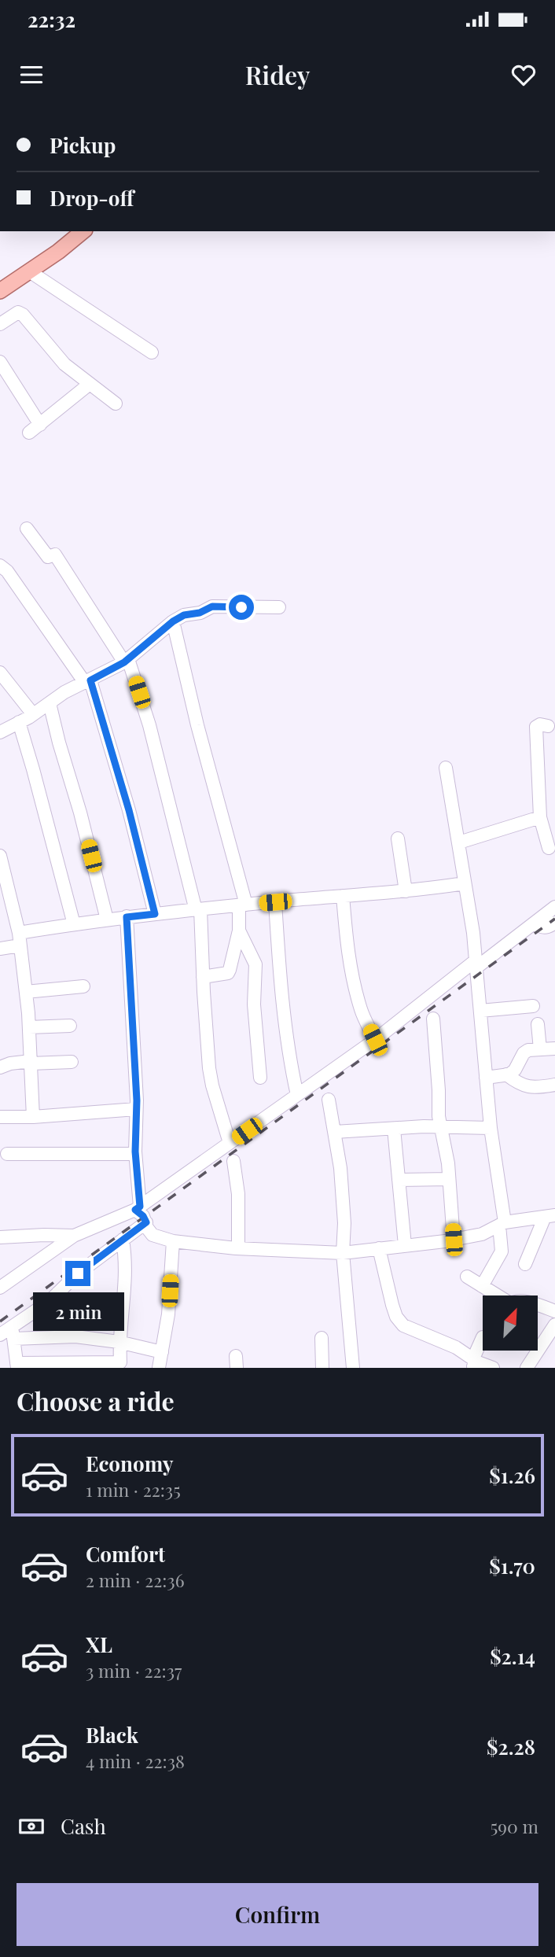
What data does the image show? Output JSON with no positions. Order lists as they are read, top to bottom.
{
  "north": "top right",
  "page": {
    "status": "22:32",
    "header": "Ridey",
    "banner": ["Pickup", "Drop-off"],
    "bubble": "2 min",
    "heading": "Choose a ride",
    "list": [
      {
        "name": "Economy",
        "note": "1 min · 22:35",
        "value": "$1.26"
      },
      {
        "name": "Comfort",
        "note": "2 min · 22:36",
        "value": "$1.70"
      },
      {
        "name": "XL",
        "note": "3 min · 22:37",
        "value": "$2.14"
      },
      {
        "name": "Black",
        "note": "4 min · 22:38",
        "value": "$2.28"
      }
    ],
    "pay": ["Cash", "590 m"],
    "buttons": "Confirm"
  }
}
